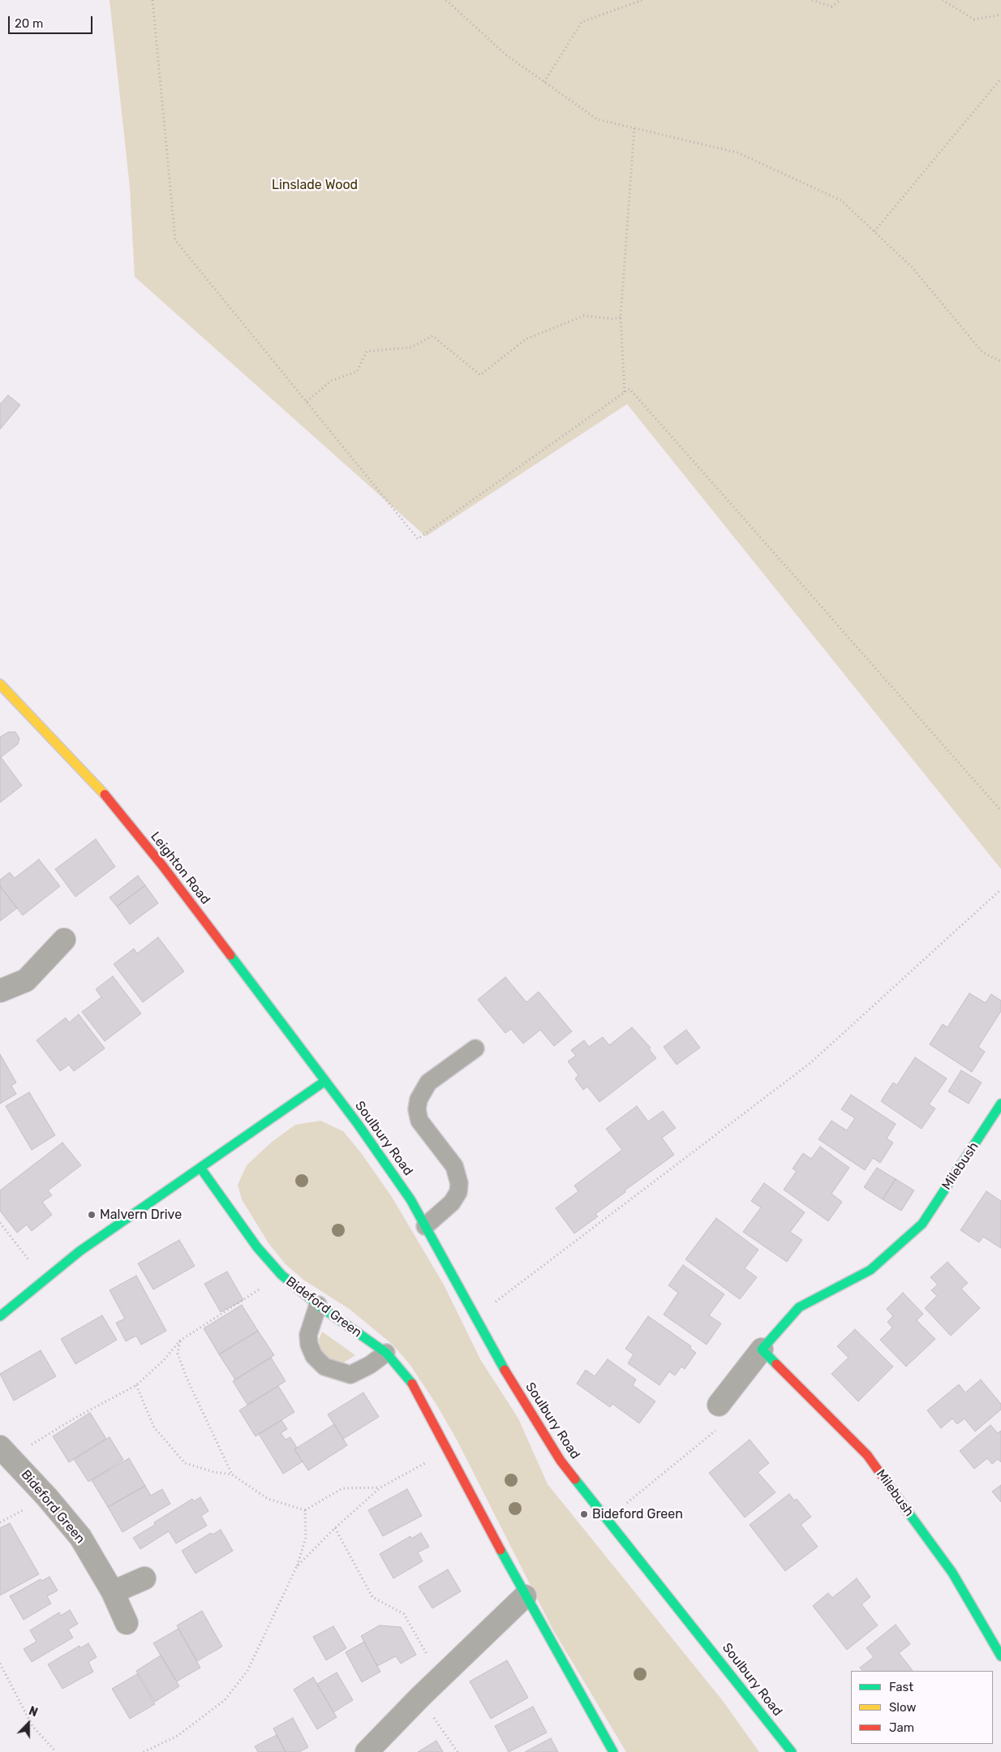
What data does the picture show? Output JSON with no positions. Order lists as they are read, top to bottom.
{
  "streets": {
    "street": [
      "Leighton Road",
      "Soulbury Road",
      "Milebush",
      "Bideford Green"
    ]
  },
  "crossings": [
    ["Leighton Road", "Soulbury Road"]
  ],
  "parks": ["Linslade Wood"],
  "places": ["Malvern Drive", "Bideford Green"],
  "legend": ["Fast", "Slow", "Jam"],
  "scale_bar": "20 m",
  "north": "top"
}
